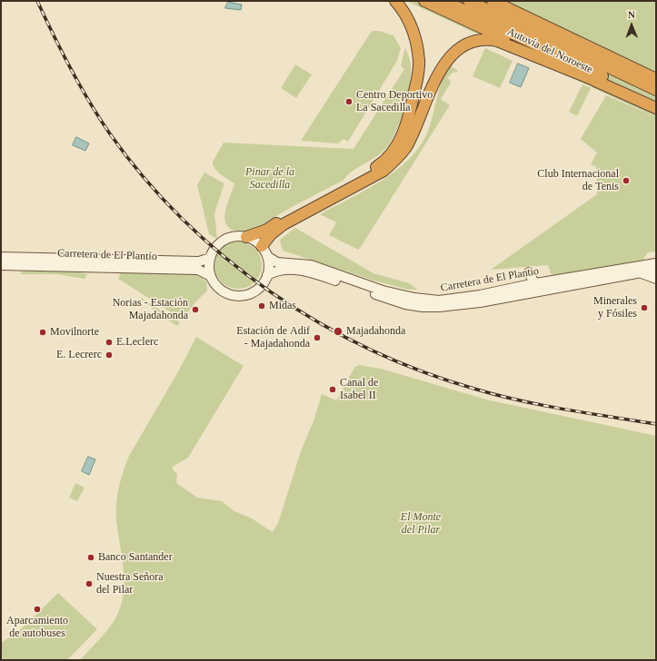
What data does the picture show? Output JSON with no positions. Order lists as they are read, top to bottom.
{
  "streets": {
    "highway": ["Autovía del Noroeste"],
    "street": ["Carretera de El Plantío"]
  },
  "parks": ["Pinar de la Sacedilla", "El Monte del Pilar"],
  "places": [
    "Centro Deportivo La Sacedilla",
    "Club Internacional de Tenis",
    "Midas",
    "Minerales y Fósiles",
    "Norias - Estación Majadahonda",
    "Majadahonda",
    "Movilnorte",
    "Estación de Adif - Majadahonda",
    "E.Leclerc",
    "E. Lecrerc",
    "Canal de Isabel II",
    "Banco Santander",
    "Nuestra Señora del Pilar",
    "Aparcamiento de autobuses"
  ],
  "north": "top"
}
